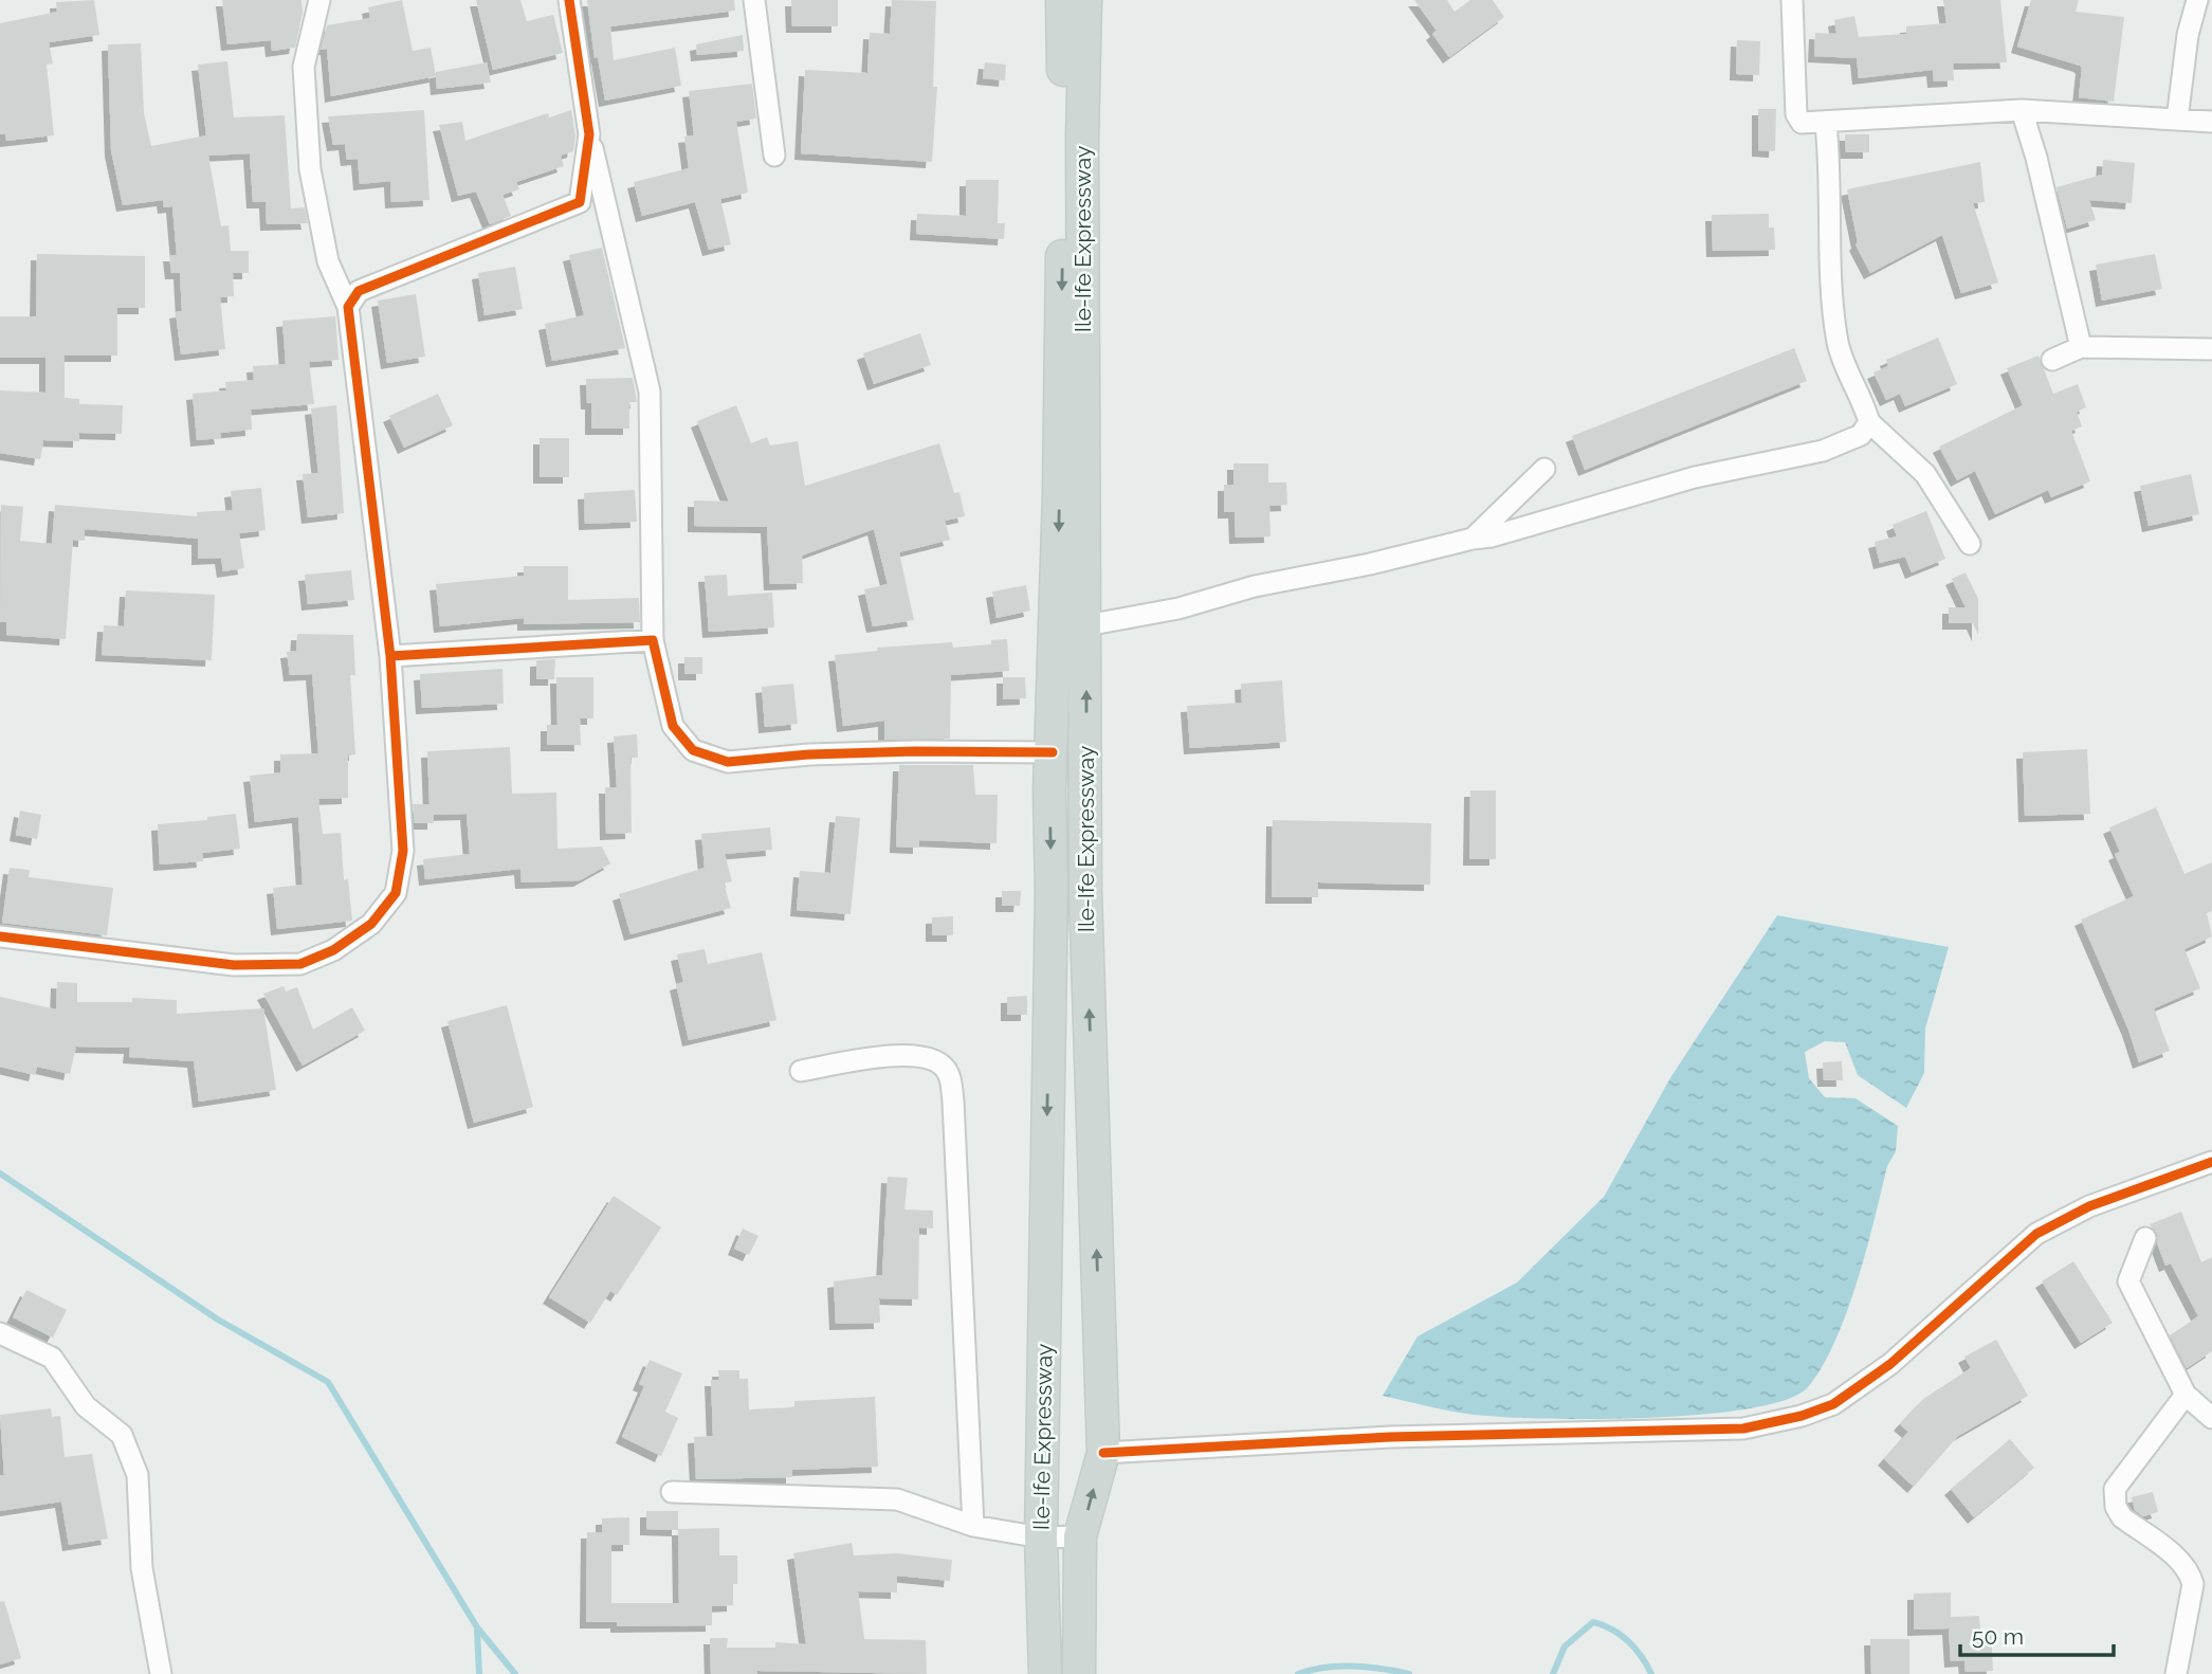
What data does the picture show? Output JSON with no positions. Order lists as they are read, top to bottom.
{
  "streets": {
    "main road": ["Ile-Ife Expressway"]
  },
  "scale_bar": "50 m"
}
